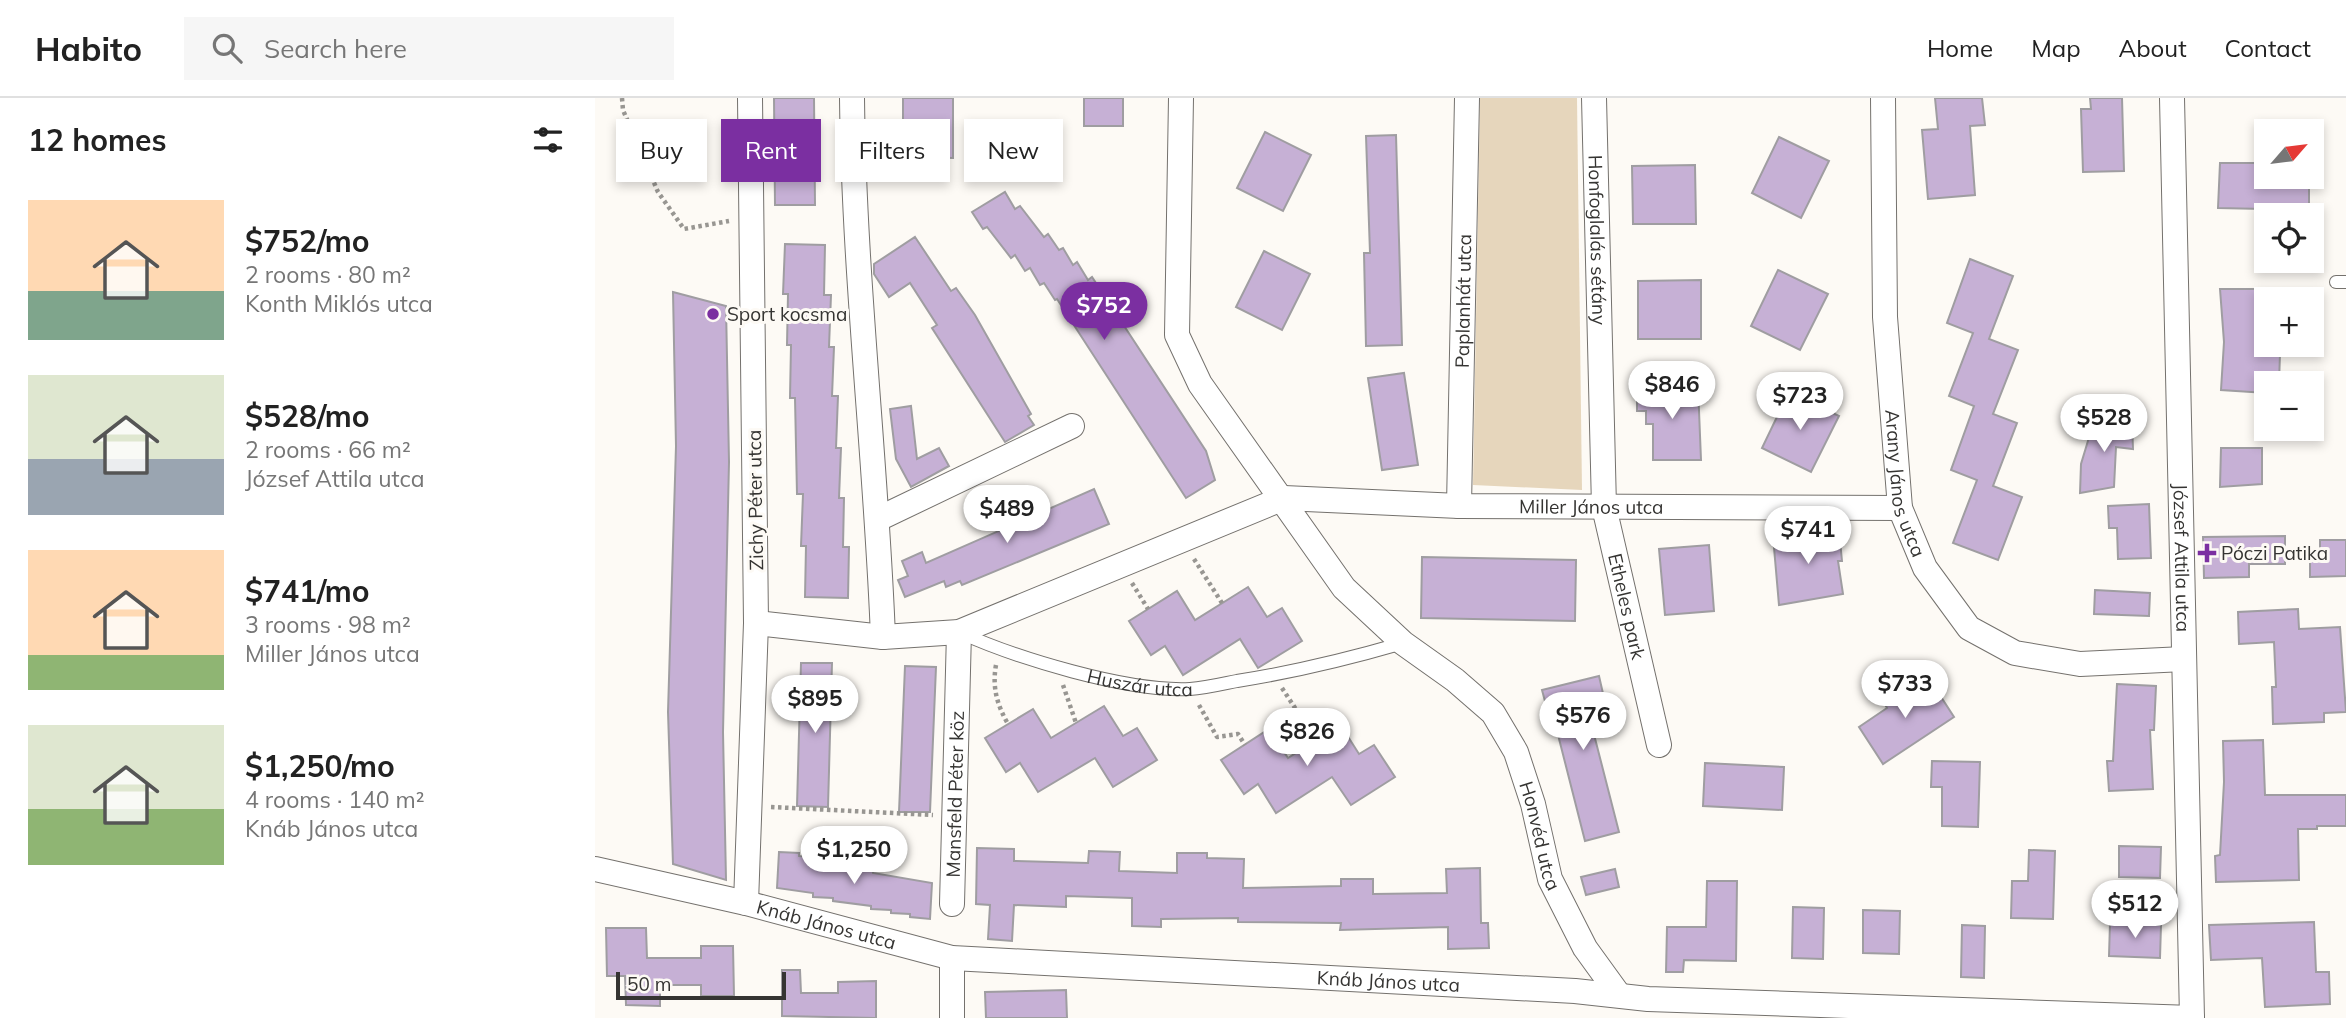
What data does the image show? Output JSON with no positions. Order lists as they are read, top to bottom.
{
  "streets": {
    "street": [
      "Honfoglalás sétány",
      "Paplanhát utca",
      "Arany János utca",
      "Zichy Péter utca",
      "Miller János utca",
      "József Attila utca",
      "Etheles park",
      "Huszár utca",
      "Mansfeld Péter köz",
      "Honvéd utca",
      "Knáb János utca"
    ]
  },
  "crossings": [
    ["Honfoglalás sétány", "Miller János utca"],
    ["Honfoglalás sétány", "Etheles park"],
    ["Paplanhát utca", "Miller János utca"],
    ["Arany János utca", "Miller János utca"],
    ["Arany János utca", "József Attila utca"],
    ["Zichy Péter utca", "Huszár utca"],
    ["Zichy Péter utca", "Knáb János utca"],
    ["Miller János utca", "Etheles park"],
    ["Miller János utca", "Huszár utca"],
    ["Miller János utca", "Honvéd utca"],
    ["József Attila utca", "Knáb János utca"],
    ["Huszár utca", "Mansfeld Péter köz"],
    ["Huszár utca", "Honvéd utca"],
    ["Honvéd utca", "Knáb János utca"]
  ],
  "places": {
    "other": ["Sport kocsma"],
    "health": ["Póczi Patika"]
  },
  "scale_bar": "50 m",
  "north": "top right",
  "page": {
    "header": "Habito",
    "search": "Search here",
    "nav": [
      "Home",
      "Map",
      "About",
      "Contact"
    ],
    "heading": "12 homes",
    "map_buttons": ["+", "−"],
    "chip": [
      "Buy",
      "Rent",
      "Filters",
      "New"
    ],
    "list": [
      {
        "name": "$752/mo",
        "note": "2 rooms · 80 m² · Konth Miklós utca"
      },
      {
        "name": "$528/mo",
        "note": "2 rooms · 66 m² · József Attila utca"
      },
      {
        "name": "$741/mo",
        "note": "3 rooms · 98 m² · Miller János utca"
      },
      {
        "name": "$1,250/mo",
        "note": "4 rooms · 140 m² · Knáb János utca"
      }
    ],
    "price": [
      "$752",
      "$846",
      "$723",
      "$528",
      "$489",
      "$741",
      "$733",
      "$895",
      "$576",
      "$826",
      "$1,250",
      "$512"
    ],
    "scale": "50 m"
  }
}
